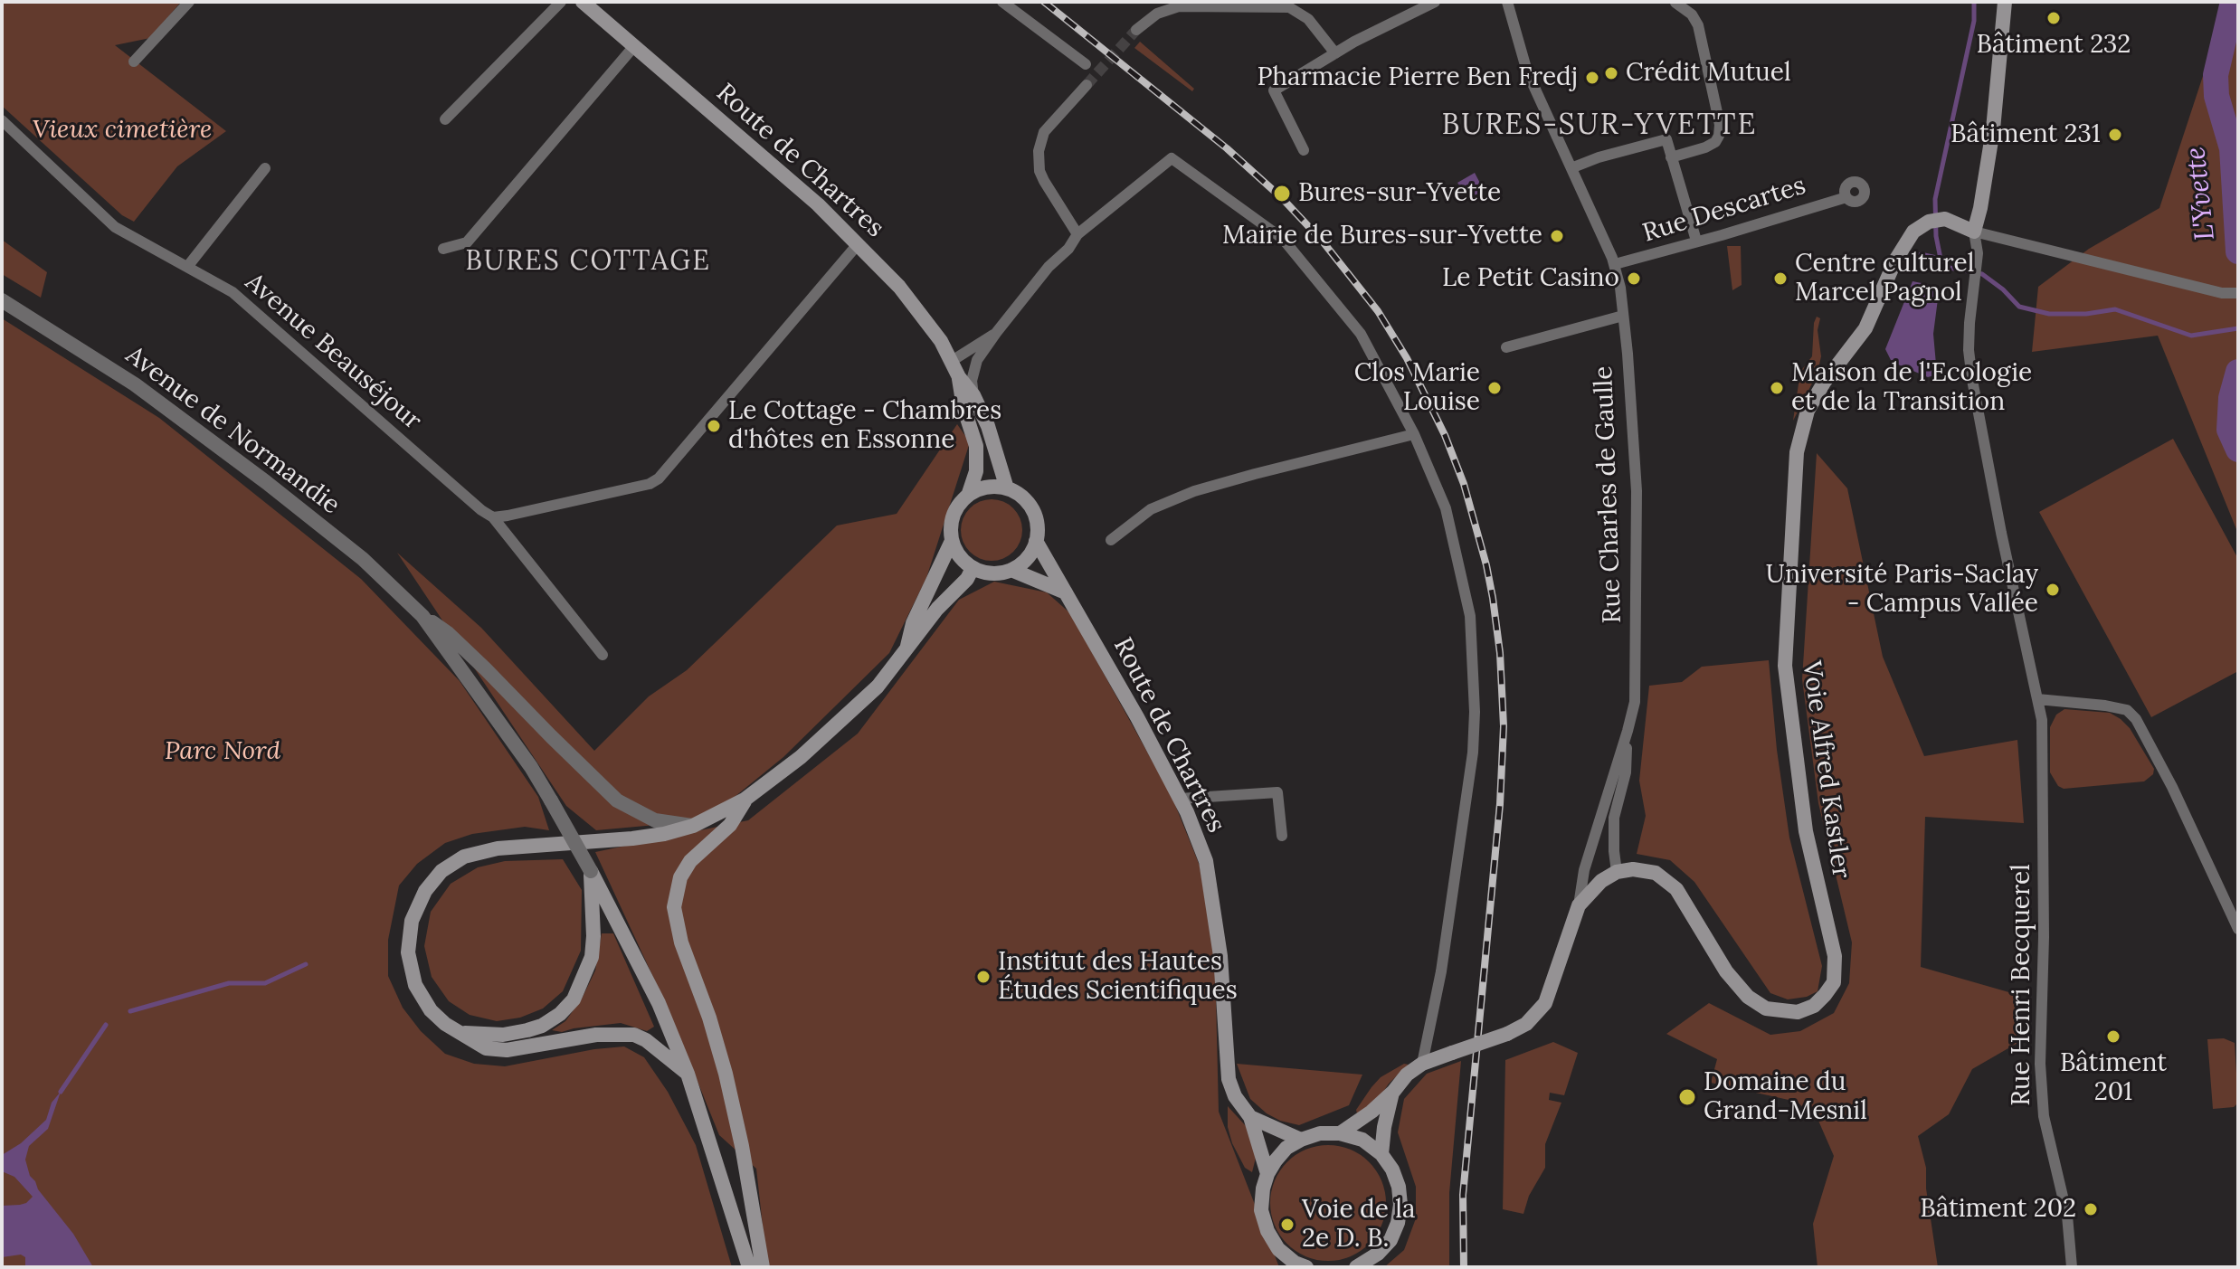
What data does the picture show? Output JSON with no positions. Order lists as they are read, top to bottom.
{
  "streets": {
    "main road": ["Route de Chartres", "Rue Charles de Gaulle", "Voie Alfred Kastler"],
    "street": [
      "Rue Descartes",
      "Avenue Beauséjour",
      "Avenue de Normandie",
      "Rue Henri Becquerel"
    ]
  },
  "crossings": [
    ["Rue Descartes", "Rue Charles de Gaulle"],
    ["Rue Charles de Gaulle", "Voie Alfred Kastler"],
    ["Voie Alfred Kastler", "Rue Henri Becquerel"]
  ],
  "districts": ["BURES-SUR-YVETTE", "BURES COTTAGE"],
  "water": ["L'Yvette"],
  "parks": ["Vieux cimetière", "Parc Nord"],
  "places": [
    "Bâtiment 232",
    "Crédit Mutuel",
    "Pharmacie Pierre Ben Fredj",
    "Bâtiment 231",
    "Bures-sur-Yvette",
    "Mairie de Bures-sur-Yvette",
    "Le Petit Casino",
    "Centre culturel Marcel Pagnol",
    "Clos Marie Louise",
    "Maison de l'Ecologie et de la Transition",
    "Le Cottage - Chambres d'hôtes en Essonne",
    "Université Paris-Saclay - Campus Vallée",
    "Institut des Hautes Études Scientifiques",
    "Bâtiment 201",
    "Domaine du Grand-Mesnil",
    "Bâtiment 202",
    "Voie de la 2e D. B."
  ]
}
